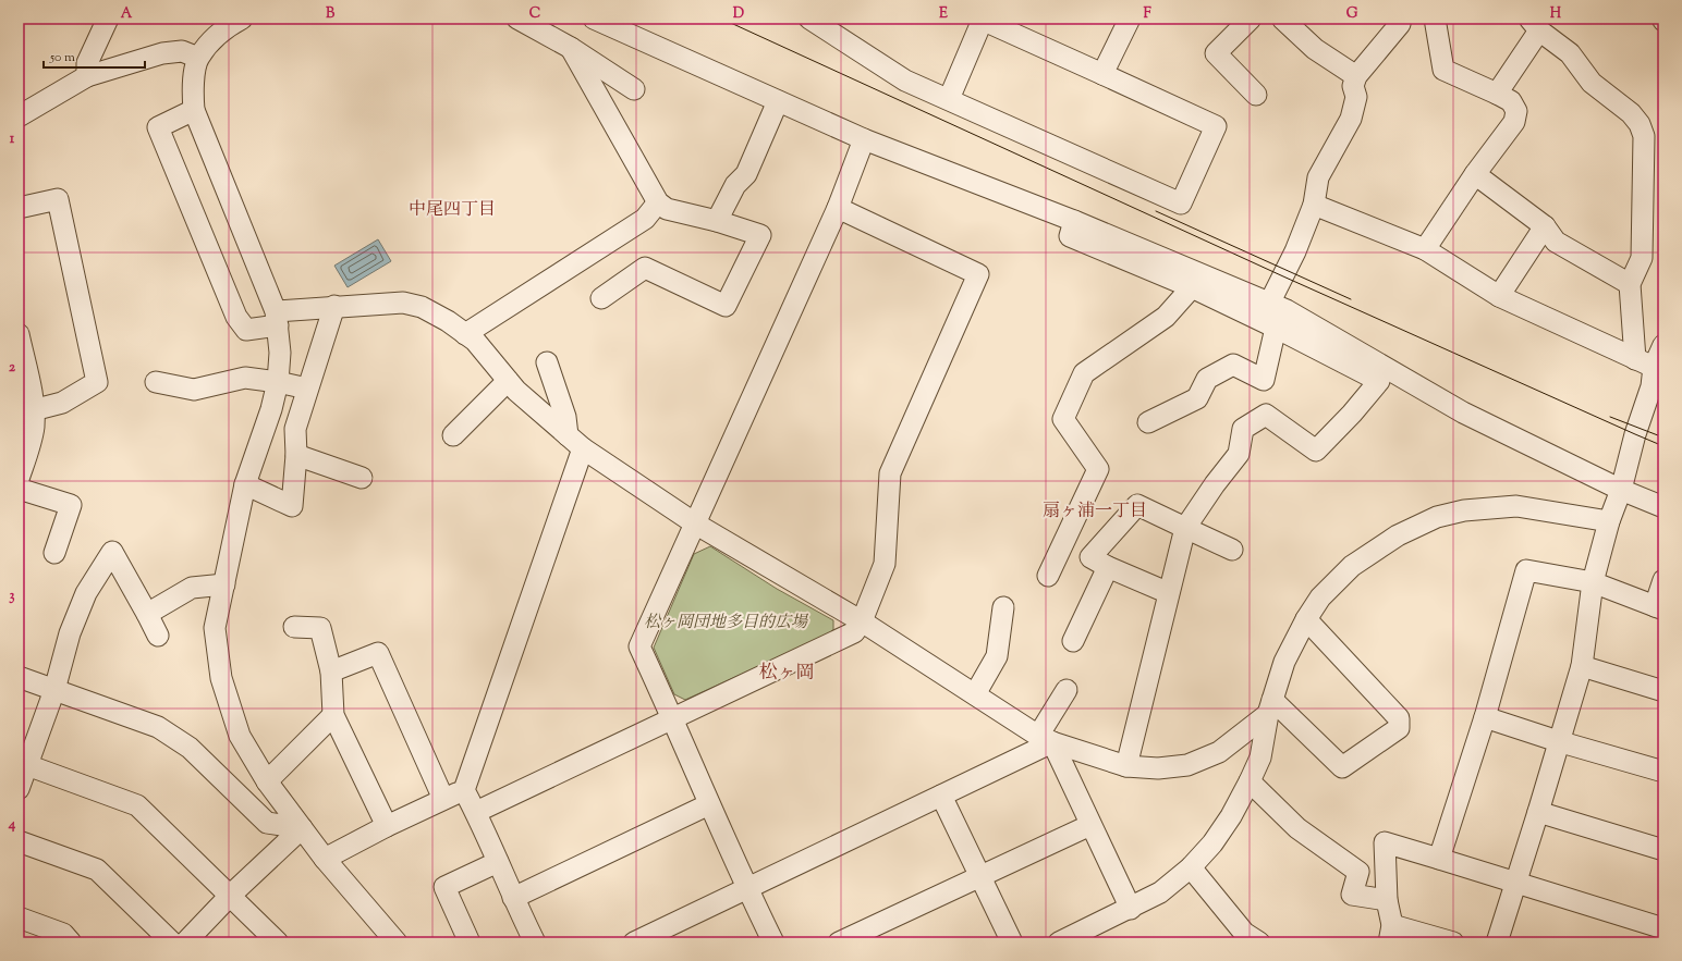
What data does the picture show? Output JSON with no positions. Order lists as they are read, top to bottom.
{
  "districts": ["中尾四丁目", "扇ヶ浦一丁目", "松ヶ岡"],
  "parks": ["松ヶ岡団地多目的広場"],
  "scale_bar": "50 m",
  "grid": {
    "columns": [
      "A",
      "B",
      "C",
      "D",
      "E",
      "F",
      "G",
      "H"
    ],
    "rows": [
      "1",
      "2",
      "3",
      "4"
    ]
  }
}
